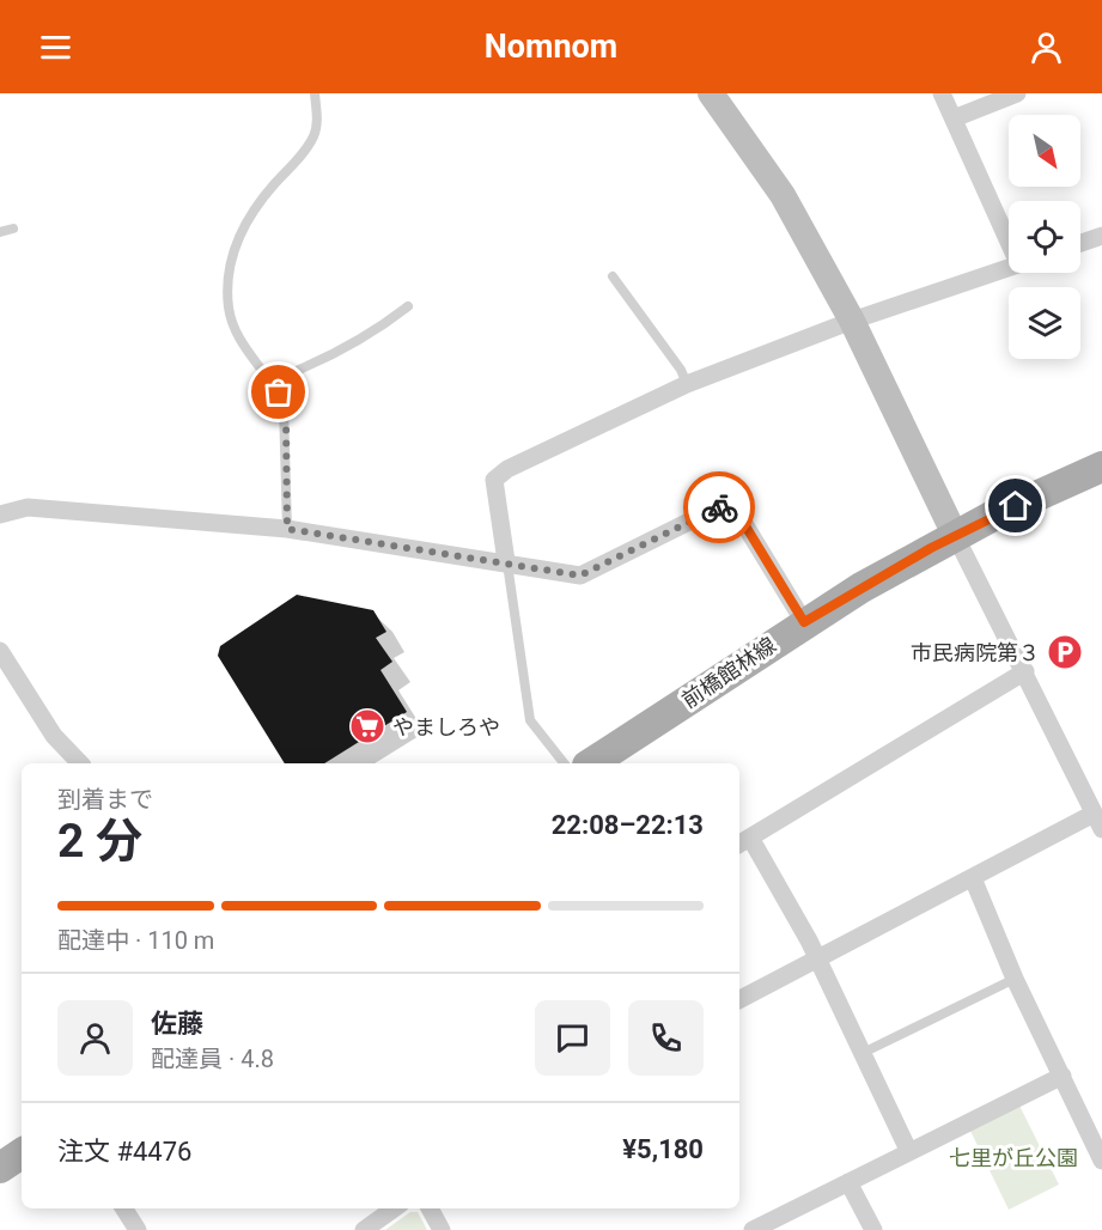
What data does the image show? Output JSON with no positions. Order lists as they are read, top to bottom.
{
  "streets": {
    "main road": ["前橋館林線"]
  },
  "parks": ["七里が丘公園"],
  "places": {
    "parking": ["市民病院第３"],
    "supermarket": ["やましろや"]
  },
  "north": "bottom right",
  "page": {
    "header": "Nomnom",
    "heading": ["2 分", "到着まで", "22:08–22:13"],
    "panel": [
      "佐藤",
      "配達員 · 4.8",
      "注文 #4476",
      "¥5,180"
    ],
    "bar": "配達中 · 110 m"
  }
}
